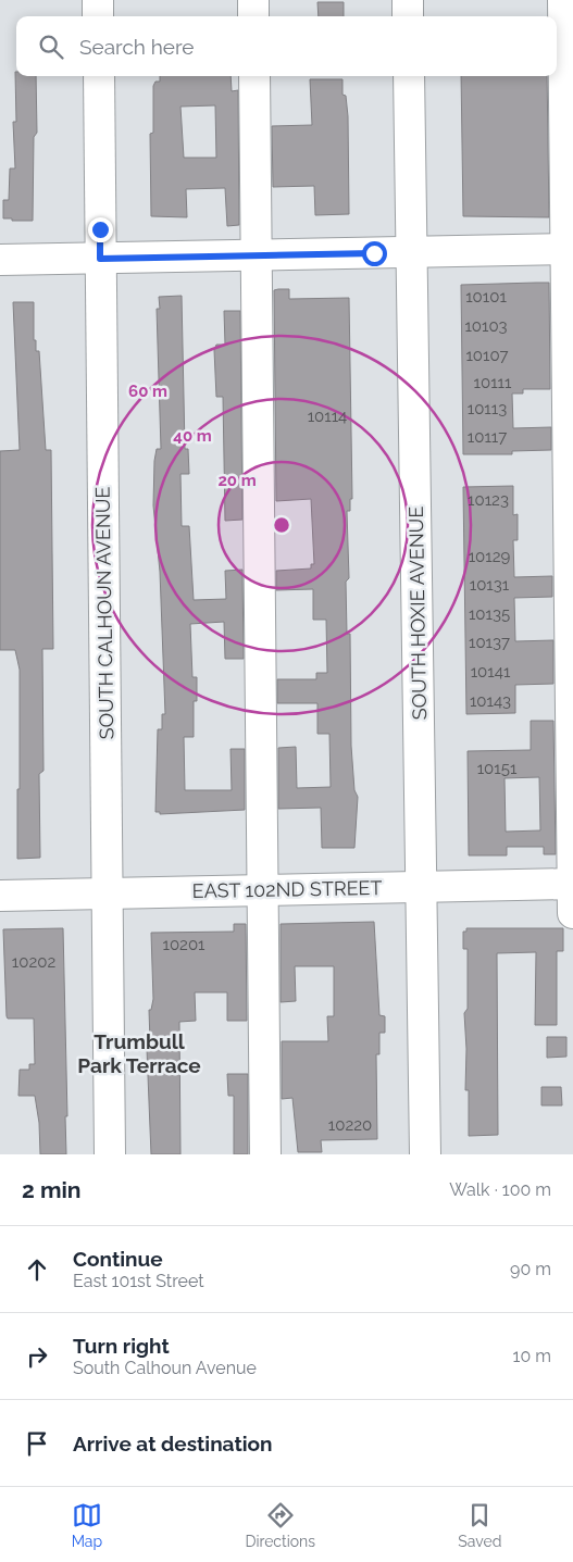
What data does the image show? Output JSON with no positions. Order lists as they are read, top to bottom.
{
  "streets": {
    "street": ["SOUTH CALHOUN AVENUE", "SOUTH HOXIE AVENUE", "EAST 102ND STREET"]
  },
  "crossings": [
    ["SOUTH CALHOUN AVENUE", "EAST 102ND STREET"],
    ["SOUTH HOXIE AVENUE", "EAST 102ND STREET"]
  ],
  "districts": ["Trumbull Park Terrace"],
  "house_numbers": [
    "10101",
    "10103",
    "10107",
    "10111",
    "10113",
    "10114",
    "10117",
    "10123",
    "10129",
    "10131",
    "10135",
    "10137",
    "10141",
    "10143",
    "10151",
    "10201",
    "10202",
    "10220"
  ],
  "page": {
    "search": "Search here",
    "heading": ["2 min", "Walk · 100 m"],
    "list": [
      ["Continue", "East 101st Street", "90 m"],
      ["Turn right", "South Calhoun Avenue", "10 m"],
      "Arrive at destination"
    ],
    "nav": ["Map", "Directions", "Saved"]
  },
  "rings": ["60 m", "40 m", "20 m"]
}
